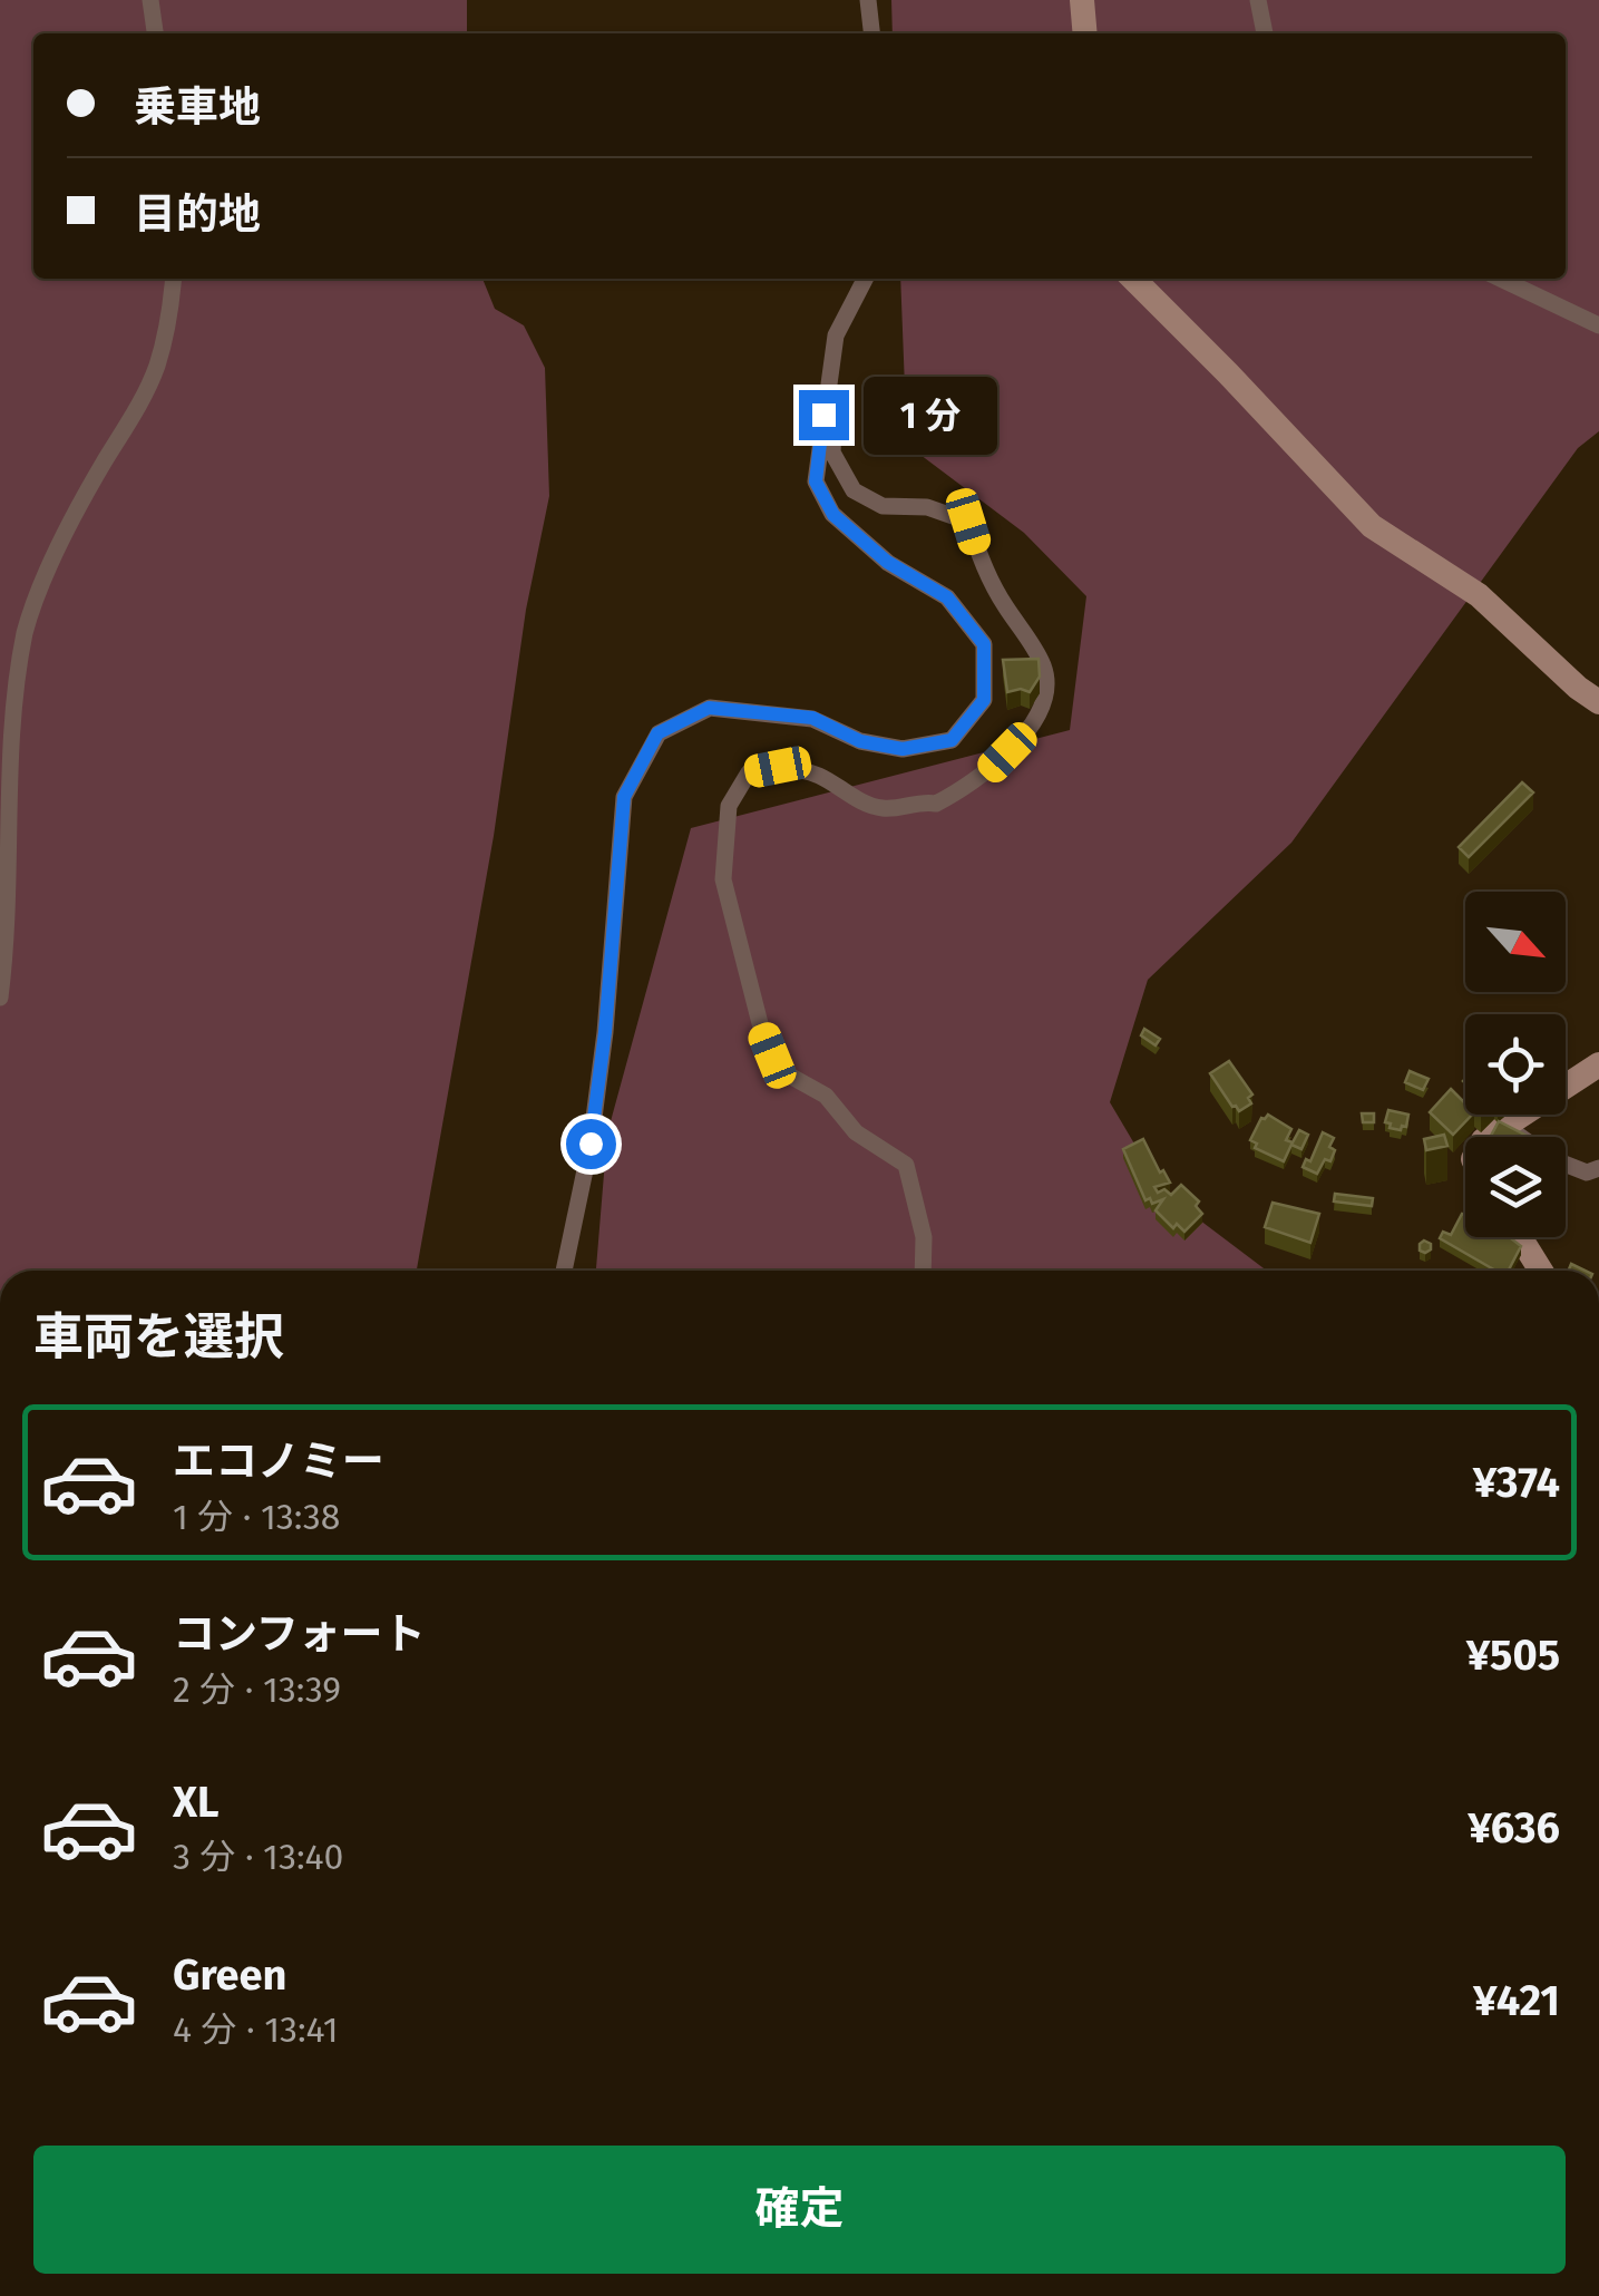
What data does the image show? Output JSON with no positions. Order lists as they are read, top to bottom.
{
  "north": "bottom right",
  "page": {
    "banner": ["乗車地", "目的地"],
    "bubble": "1 分",
    "heading": "車両を選択",
    "list": [
      {
        "name": "エコノミー",
        "note": "1 分 · 13:38",
        "value": "¥374"
      },
      {
        "name": "コンフォート",
        "note": "2 分 · 13:39",
        "value": "¥505"
      },
      {
        "name": "XL",
        "note": "3 分 · 13:40",
        "value": "¥636"
      },
      {
        "name": "Green",
        "note": "4 分 · 13:41",
        "value": "¥421"
      }
    ],
    "buttons": "確定"
  }
}
